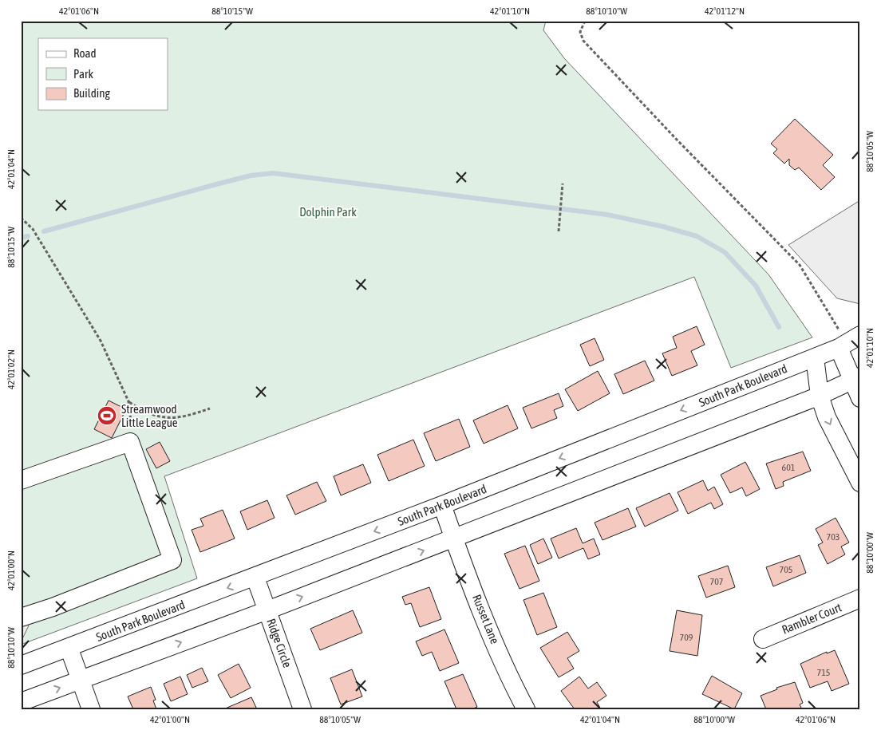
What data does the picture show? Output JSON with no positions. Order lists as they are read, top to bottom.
{
  "streets": {
    "street": [
      "South Park Boulevard",
      "Rambler Court",
      "Russet Lane",
      "Ridge Circle"
    ]
  },
  "crossings": [
    ["South Park Boulevard", "Russet Lane"],
    ["South Park Boulevard", "Ridge Circle"]
  ],
  "parks": ["Dolphin Park"],
  "places": {
    "sports": ["Streamwood Little League"]
  },
  "house_numbers": [
    "601",
    "703",
    "705",
    "707",
    "709",
    "715"
  ],
  "legend": ["Road", "Park", "Building"],
  "coordinates": [
    "42°01'06\"N",
    "88°10'15\"W",
    "42°01'10\"N",
    "88°10'10\"W",
    "42°01'12\"N",
    "88°10'05\"W",
    "42°01'04\"N",
    "42°01'02\"N",
    "88°10'00\"W",
    "42°01'00\"N"
  ]
}
